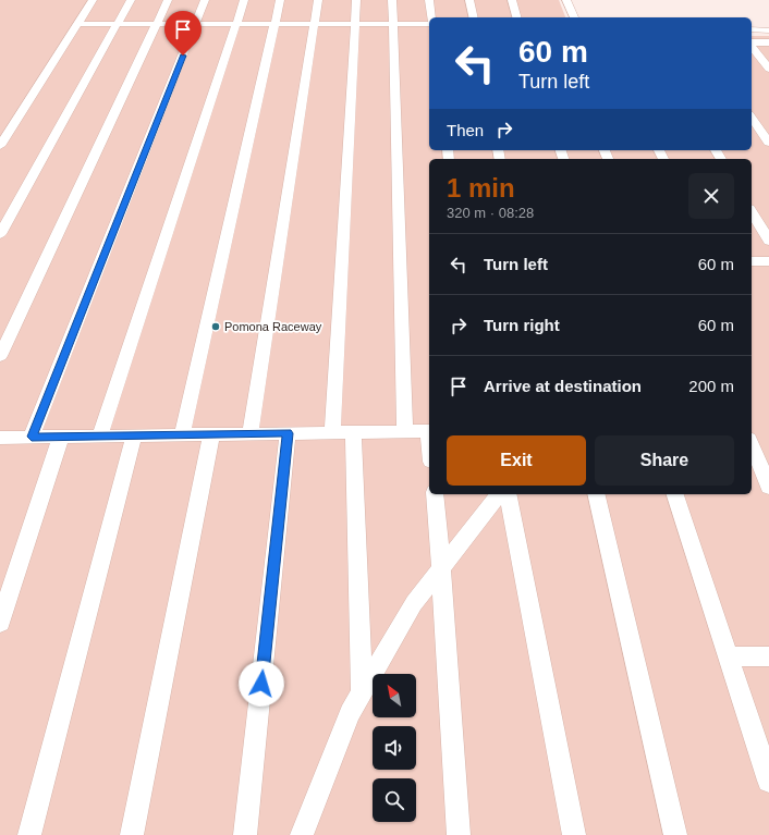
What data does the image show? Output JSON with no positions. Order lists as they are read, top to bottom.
{
  "places": ["Pomona Raceway"],
  "north": "top left",
  "page": {
    "turn": ["60 m", "Turn left"],
    "then": "Then",
    "heading": ["1 min", "320 m · 08:28"],
    "list": [
      {
        "name": "Turn left",
        "value": "60 m"
      },
      {
        "name": "Turn right",
        "value": "60 m"
      },
      {
        "name": "Arrive at destination",
        "value": "200 m"
      }
    ],
    "buttons": ["Exit", "Share"]
  }
}
